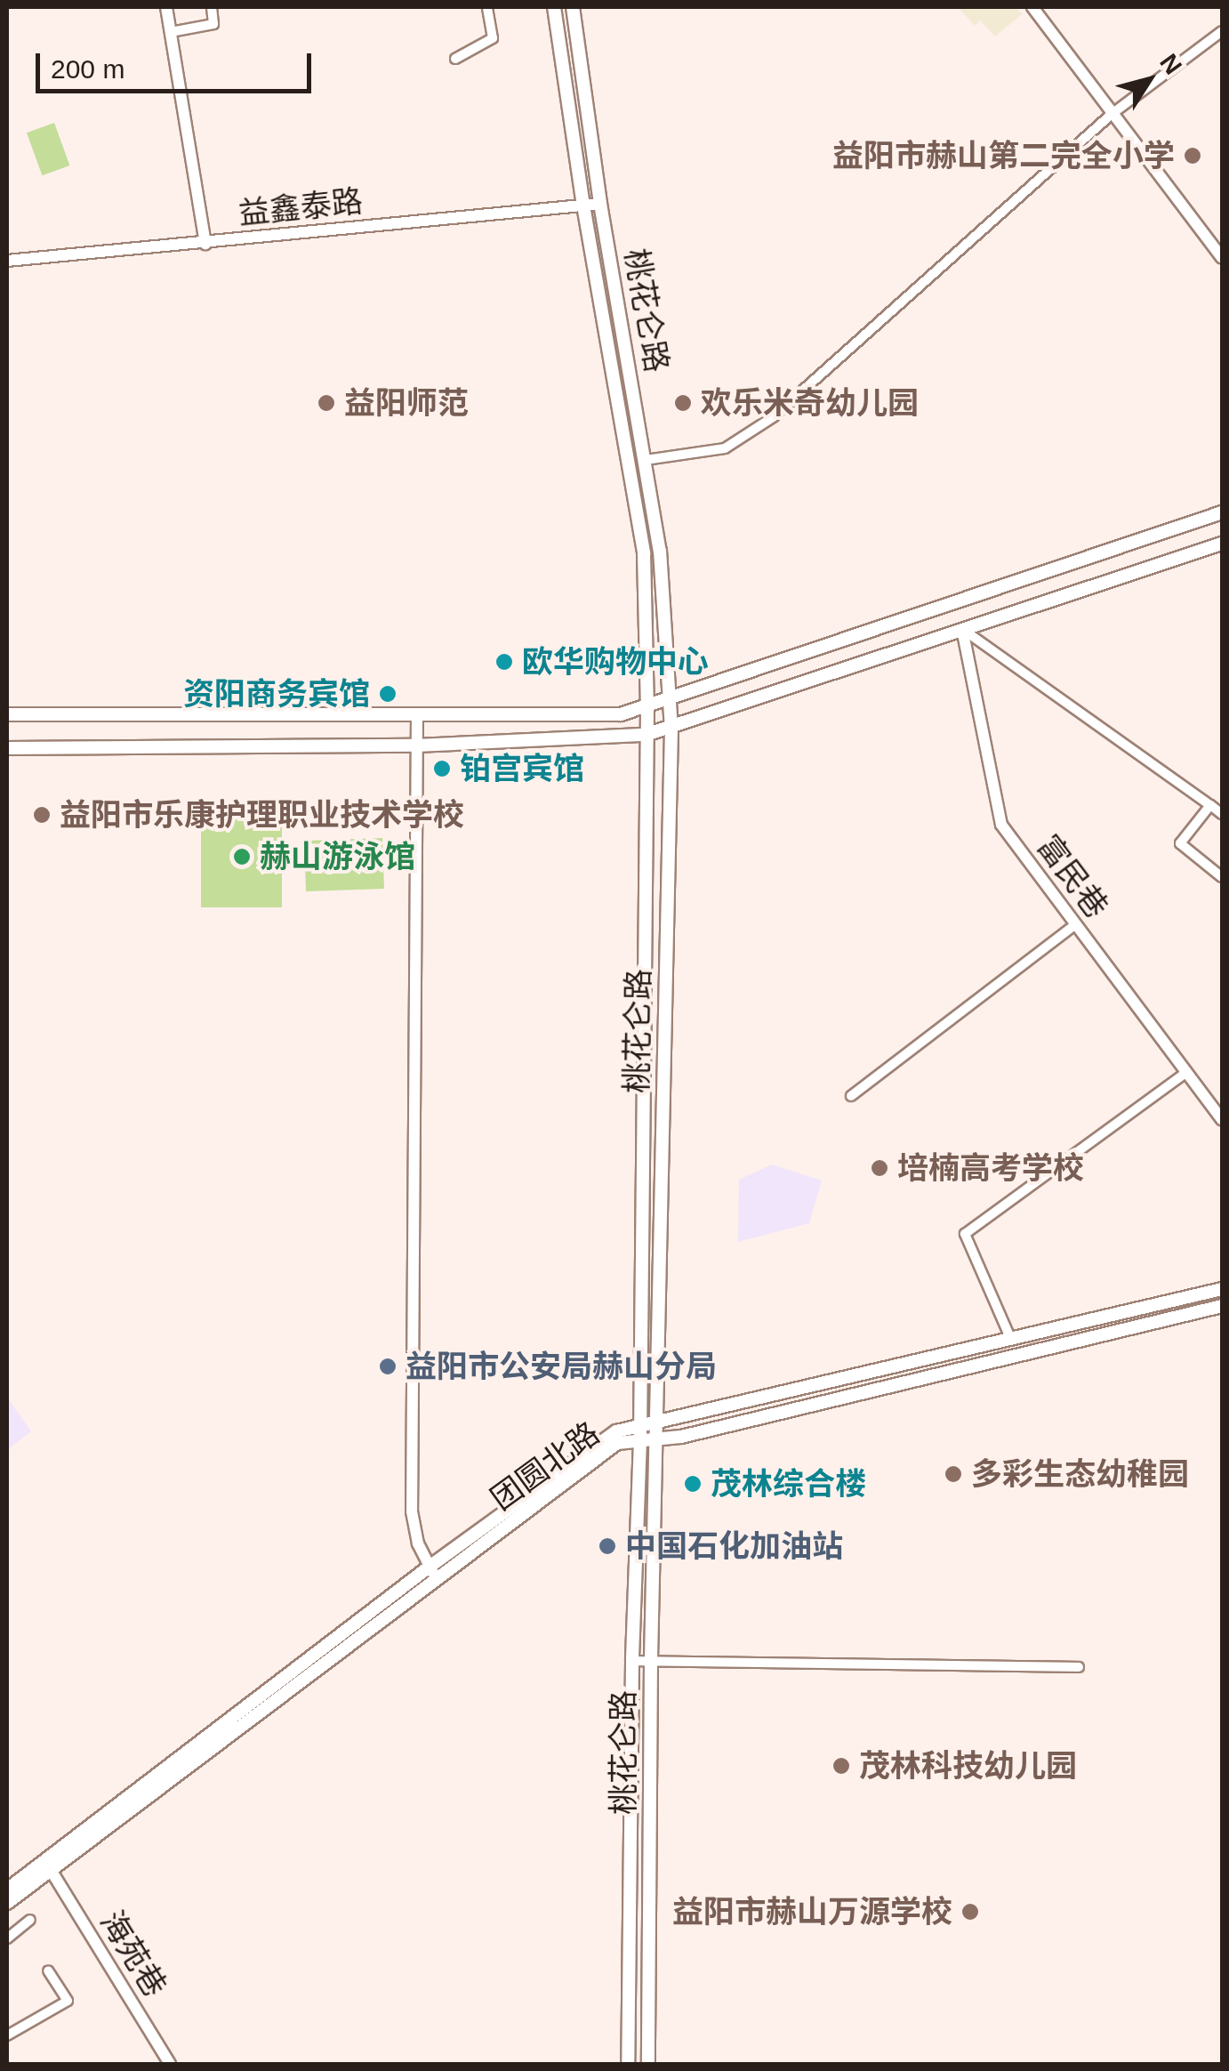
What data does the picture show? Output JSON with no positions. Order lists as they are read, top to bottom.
{
  "streets": {
    "main road": ["桃花仑路", "团圆北路"],
    "street": ["益鑫泰路", "富民巷", "海苑巷"]
  },
  "crossings": [
    ["益鑫泰路", "桃花仑路"],
    ["桃花仑路", "团圆北路"],
    ["团圆北路", "海苑巷"]
  ],
  "places": [
    "益阳市赫山第二完全小学",
    "益阳师范",
    "欢乐米奇幼儿园",
    "欧华购物中心",
    "资阳商务宾馆",
    "铂宫宾馆",
    "益阳市乐康护理职业技术学校",
    "赫山游泳馆",
    "培楠高考学校",
    "益阳市公安局赫山分局",
    "多彩生态幼稚园",
    "茂林综合楼",
    "中国石化加油站",
    "茂林科技幼儿园",
    "益阳市赫山万源学校"
  ],
  "scale_bar": "200 m",
  "north": "top right"
}
